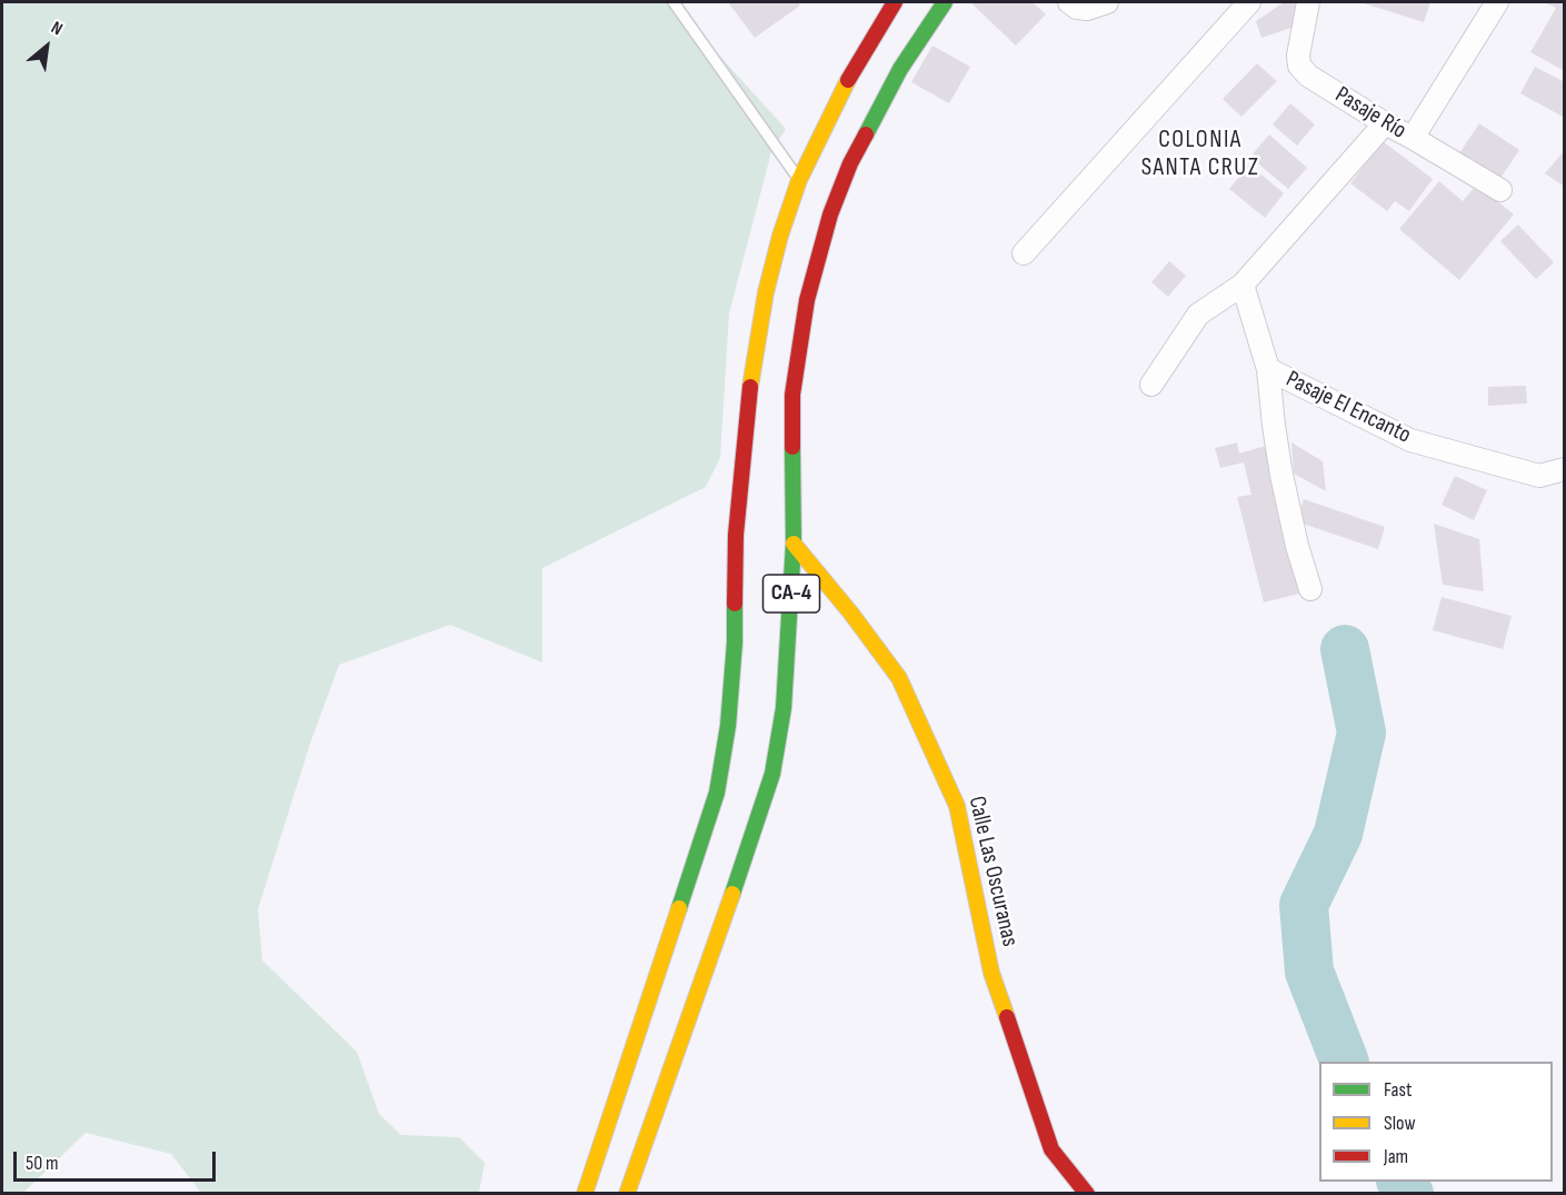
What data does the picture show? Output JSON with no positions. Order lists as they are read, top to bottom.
{
  "streets": {
    "main road": ["CA-4", "Calle Las Oscuranas"],
    "street": ["Pasaje Río", "Pasaje El Encanto"]
  },
  "crossings": [
    ["CA-4", "Calle Las Oscuranas"]
  ],
  "districts": ["COLONIA SANTA CRUZ"],
  "legend": ["Fast", "Slow", "Jam"],
  "scale_bar": "50 m",
  "north": "top right"
}
